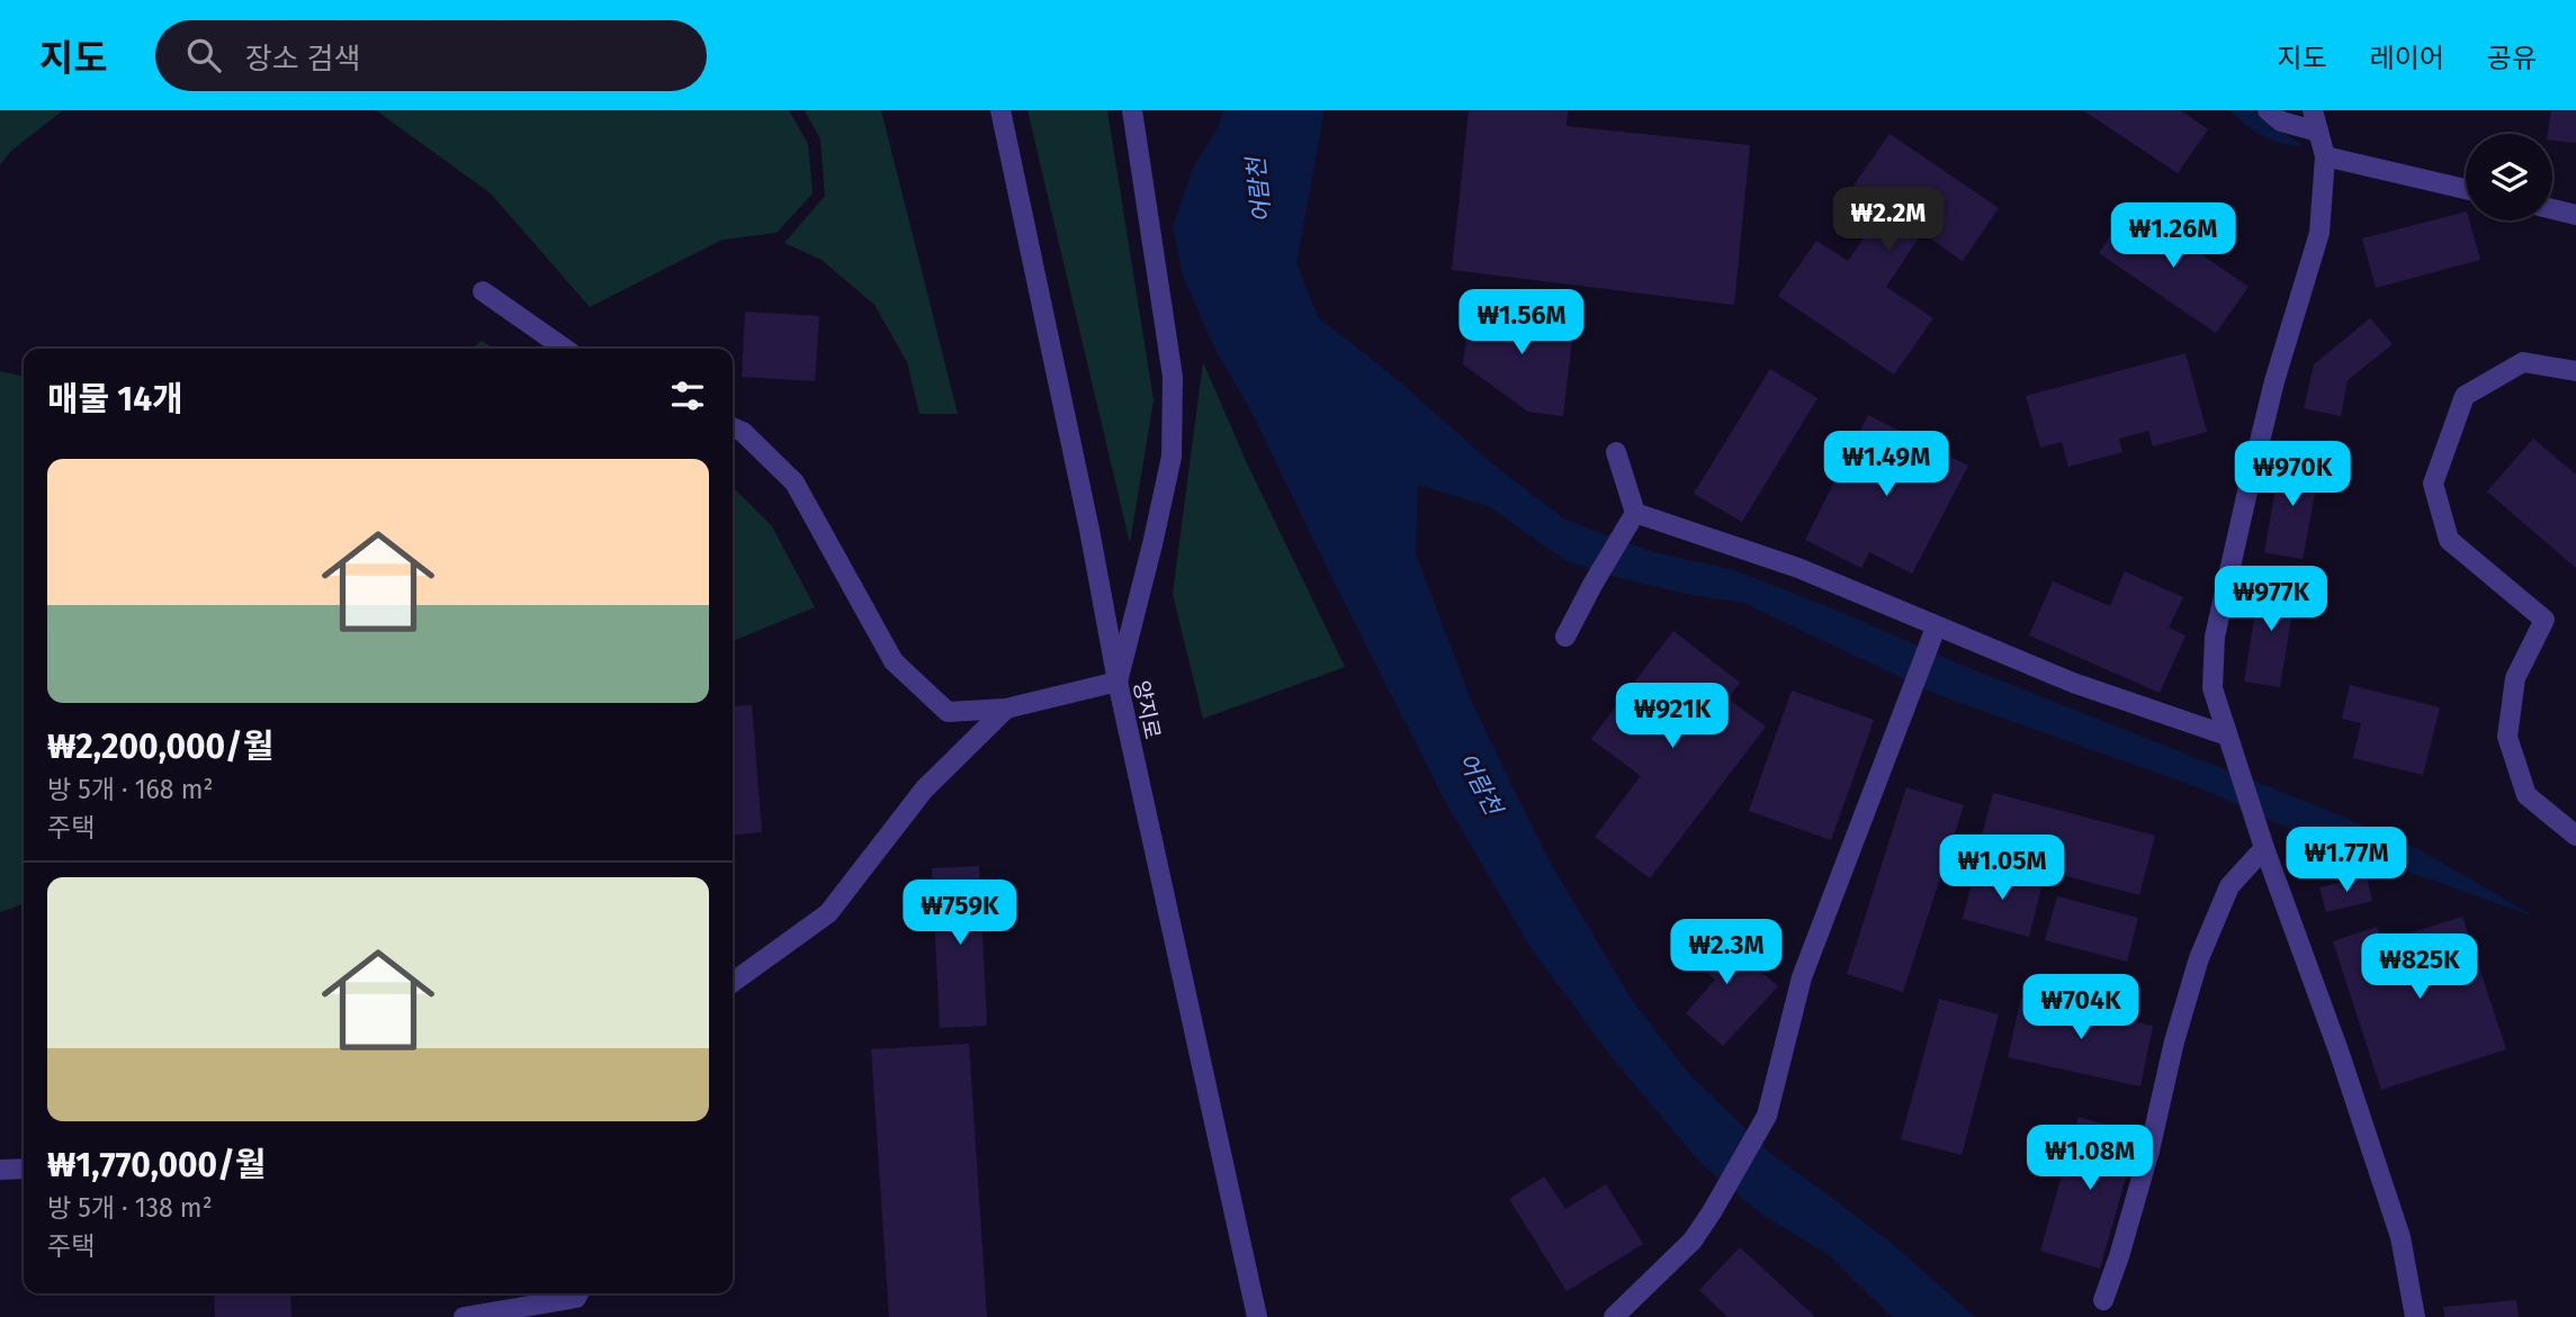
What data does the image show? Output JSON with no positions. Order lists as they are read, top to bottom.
{
  "streets": {
    "street": ["양지로"]
  },
  "water": ["어람천"],
  "page": {
    "header": "지도",
    "search": "장소 검색",
    "nav": ["지도", "레이어", "공유"],
    "price": [
      "₩2.2M",
      "₩1.26M",
      "₩1.56M",
      "₩1.49M",
      "₩970K",
      "₩977K",
      "₩921K",
      "₩1.77M",
      "₩1.05M",
      "₩759K",
      "₩2.3M",
      "₩825K",
      "₩704K",
      "₩1.08M"
    ],
    "heading": "매물 14개",
    "list": [
      {
        "name": "₩2,200,000/월",
        "note": "방 5개 · 168 m² · 주택"
      },
      {
        "name": "₩1,770,000/월",
        "note": "방 5개 · 138 m² · 주택"
      }
    ]
  }
}
